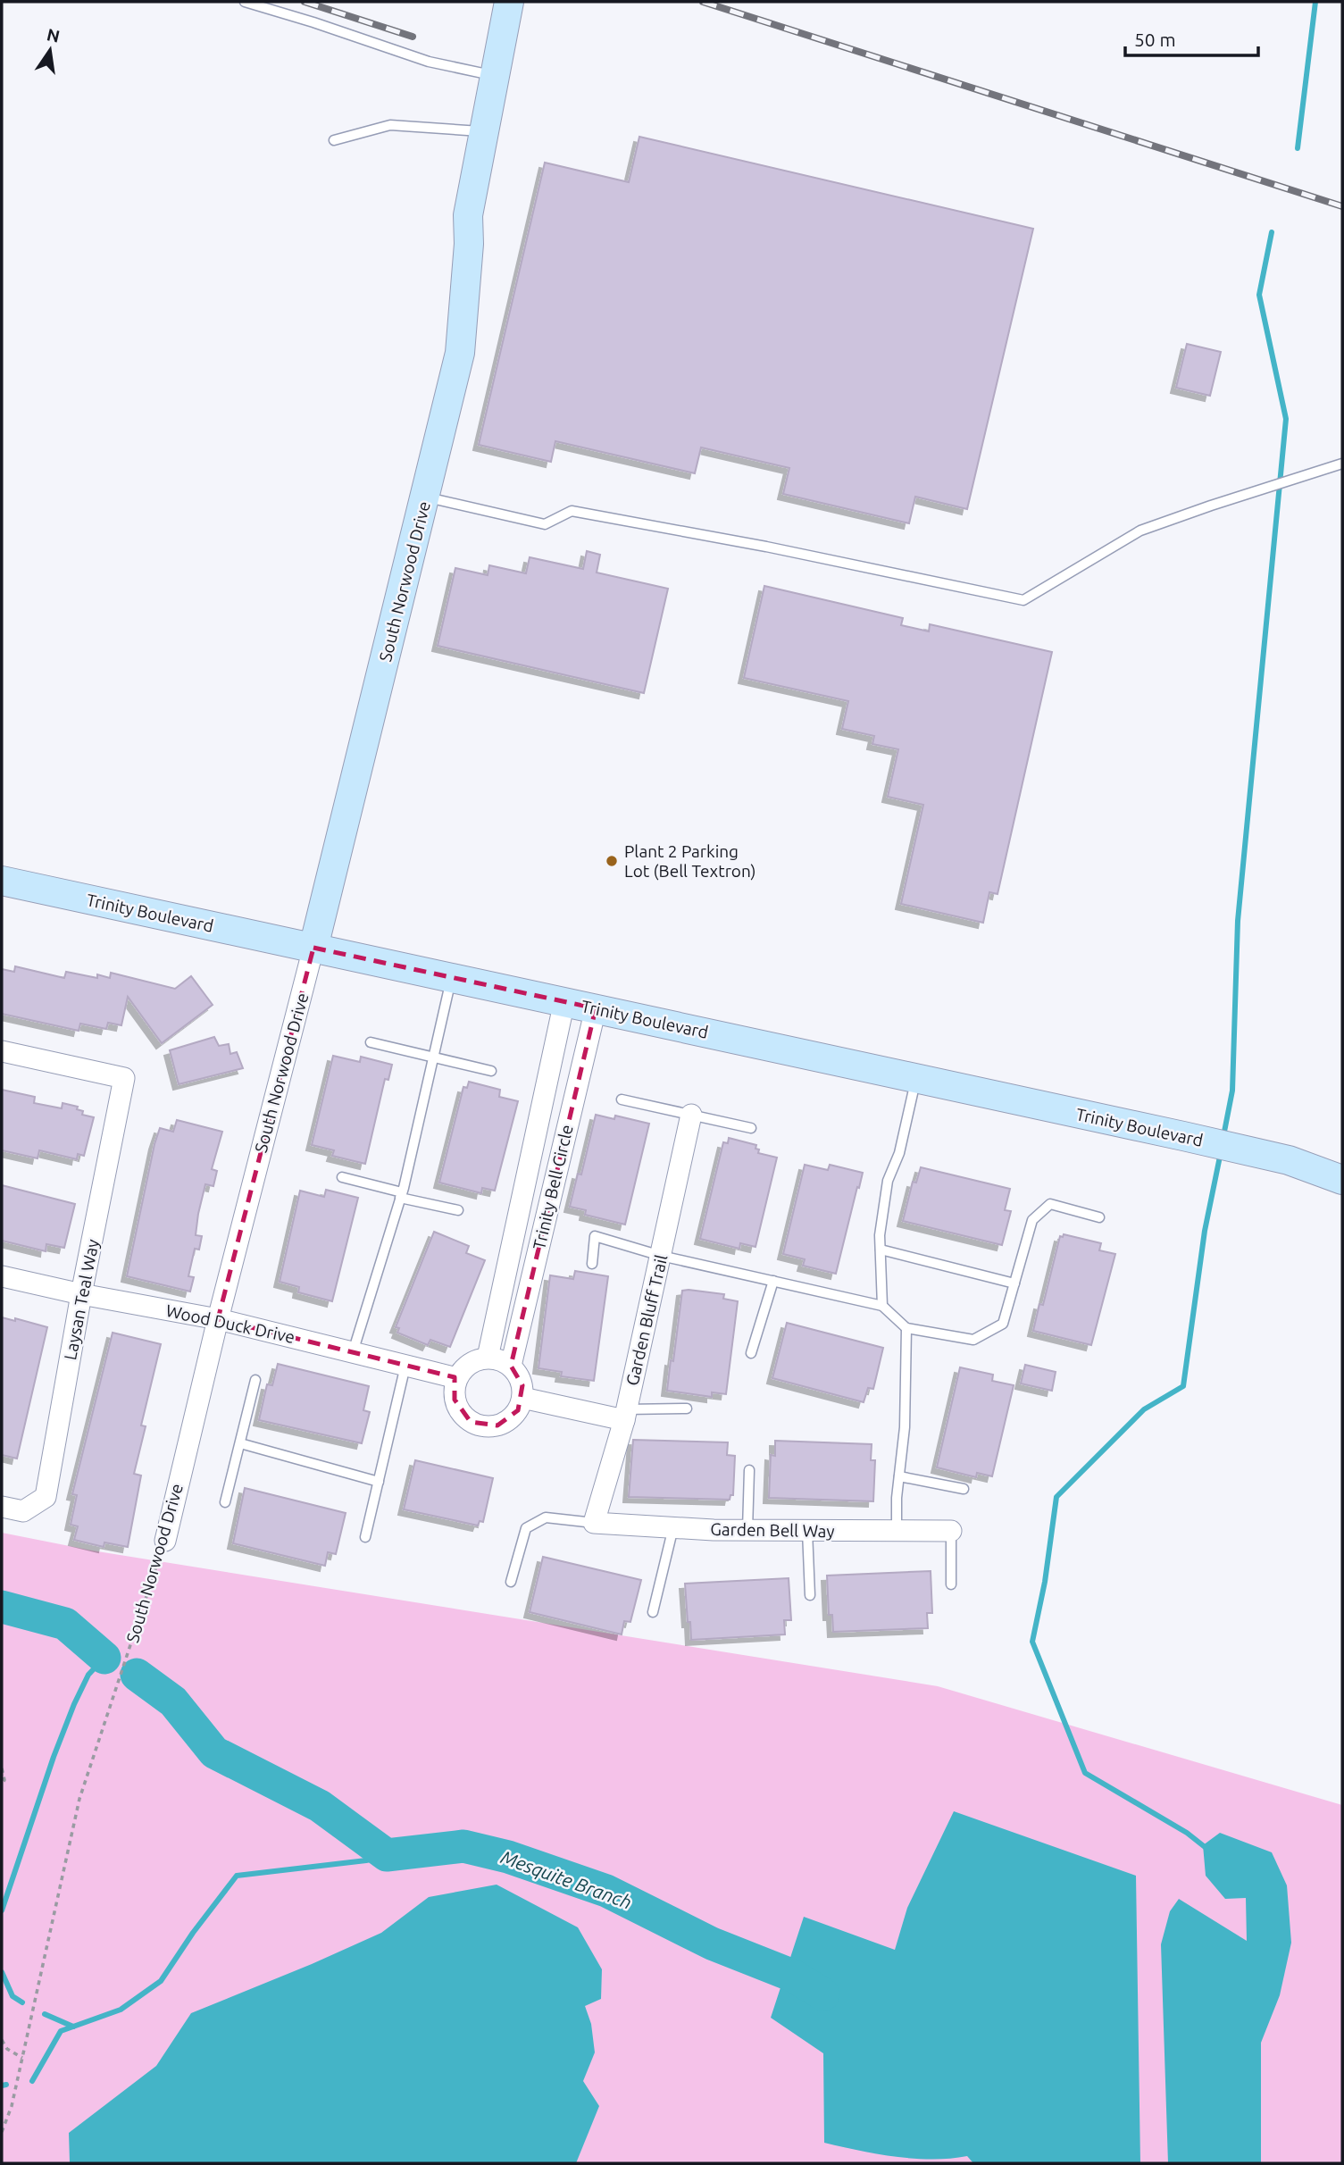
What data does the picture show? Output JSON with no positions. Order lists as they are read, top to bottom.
{
  "streets": {
    "main road": ["South Norwood Drive", "Trinity Boulevard"],
    "street": [
      "Trinity Bell Circle",
      "Laysan Teal Way",
      "Garden Bluff Trail",
      "Wood Duck Drive",
      "Garden Bell Way"
    ]
  },
  "crossings": [
    ["South Norwood Drive", "Trinity Boulevard"],
    ["South Norwood Drive", "Wood Duck Drive"],
    ["Trinity Boulevard", "Trinity Bell Circle"],
    ["Trinity Bell Circle", "Wood Duck Drive"],
    ["Laysan Teal Way", "Wood Duck Drive"],
    ["Garden Bluff Trail", "Garden Bell Way"]
  ],
  "water": ["Mesquite Branch"],
  "places": ["Plant 2 Parking Lot (Bell Textron)"],
  "scale_bar": "50 m",
  "north": "top"
}
